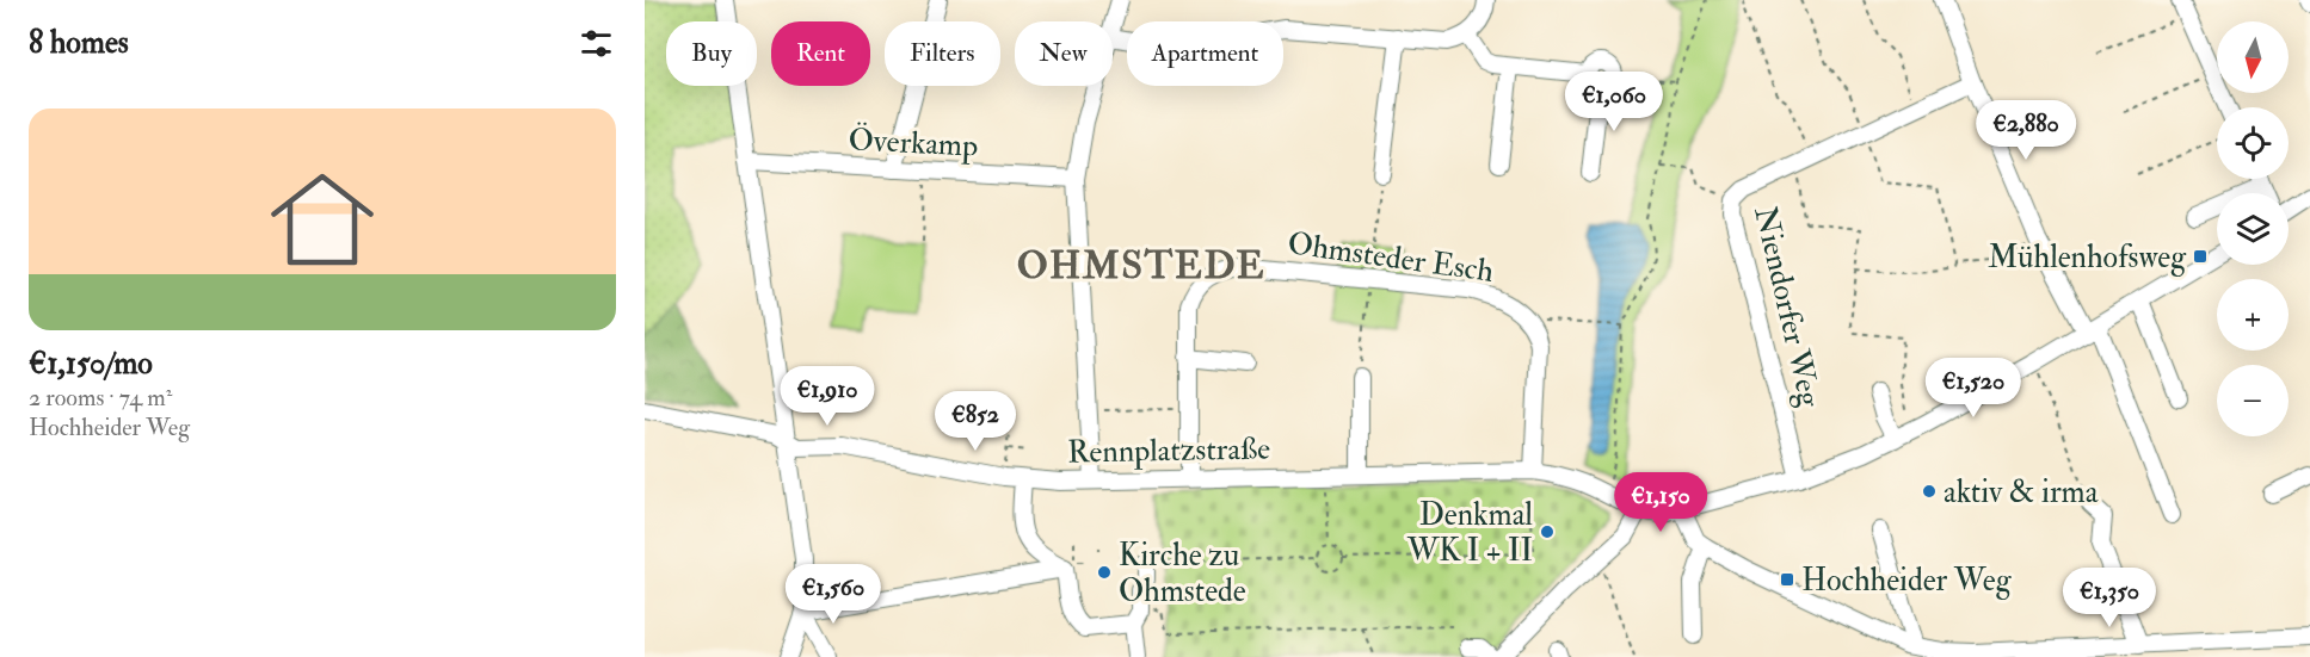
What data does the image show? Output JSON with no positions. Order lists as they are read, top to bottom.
{
  "streets": {
    "street": [
      "Överkamp",
      "Ohmsteder Esch",
      "Niendorfer Weg",
      "Rennplatzstraße"
    ]
  },
  "crossings": [
    ["Ohmsteder Esch", "Rennplatzstraße"]
  ],
  "districts": ["OHMSTEDE"],
  "places": {
    "transit": ["Mühlenhofsweg", "Hochheider Weg"],
    "other": ["aktiv & irma", "Denkmal WK I + II", "Kirche zu Ohmstede"]
  },
  "north": "bottom",
  "page": {
    "heading": "8 homes",
    "map_buttons": ["+", "−"],
    "chip": [
      "Buy",
      "Rent",
      "Filters",
      "New",
      "Apartment"
    ],
    "price": [
      "€1,060",
      "€2,880",
      "€1,520",
      "€1,910",
      "€852",
      "€1,150",
      "€1,560",
      "€1,350"
    ],
    "list": [
      {
        "name": "€1,150/mo",
        "note": "2 rooms · 74 m² · Hochheider Weg"
      }
    ]
  }
}
